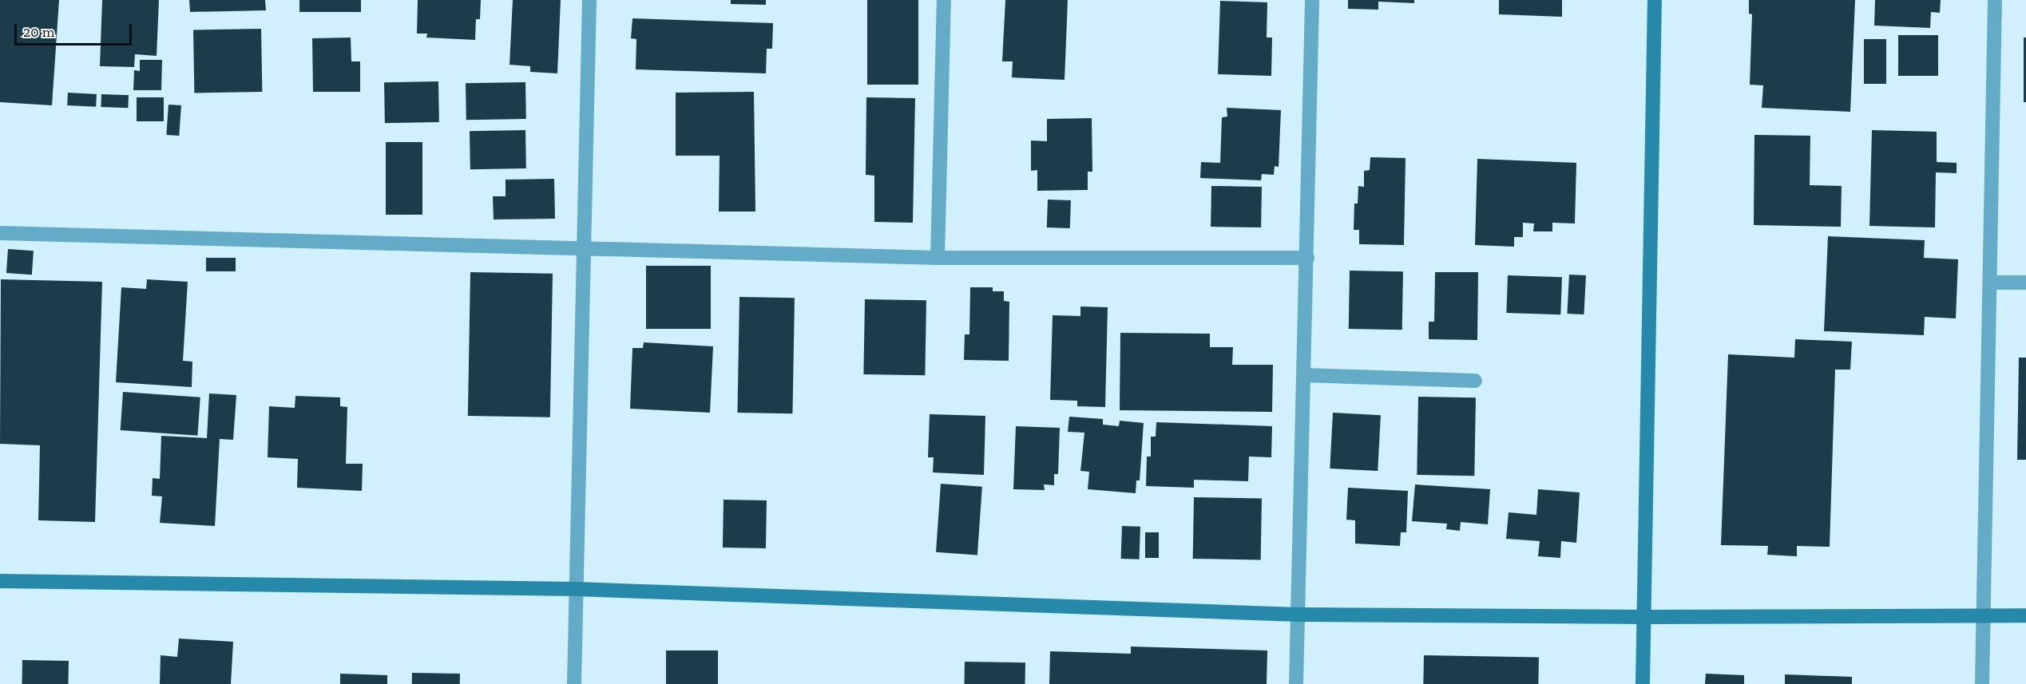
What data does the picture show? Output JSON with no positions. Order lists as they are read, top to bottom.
{
  "scale_bar": "20 m"
}
